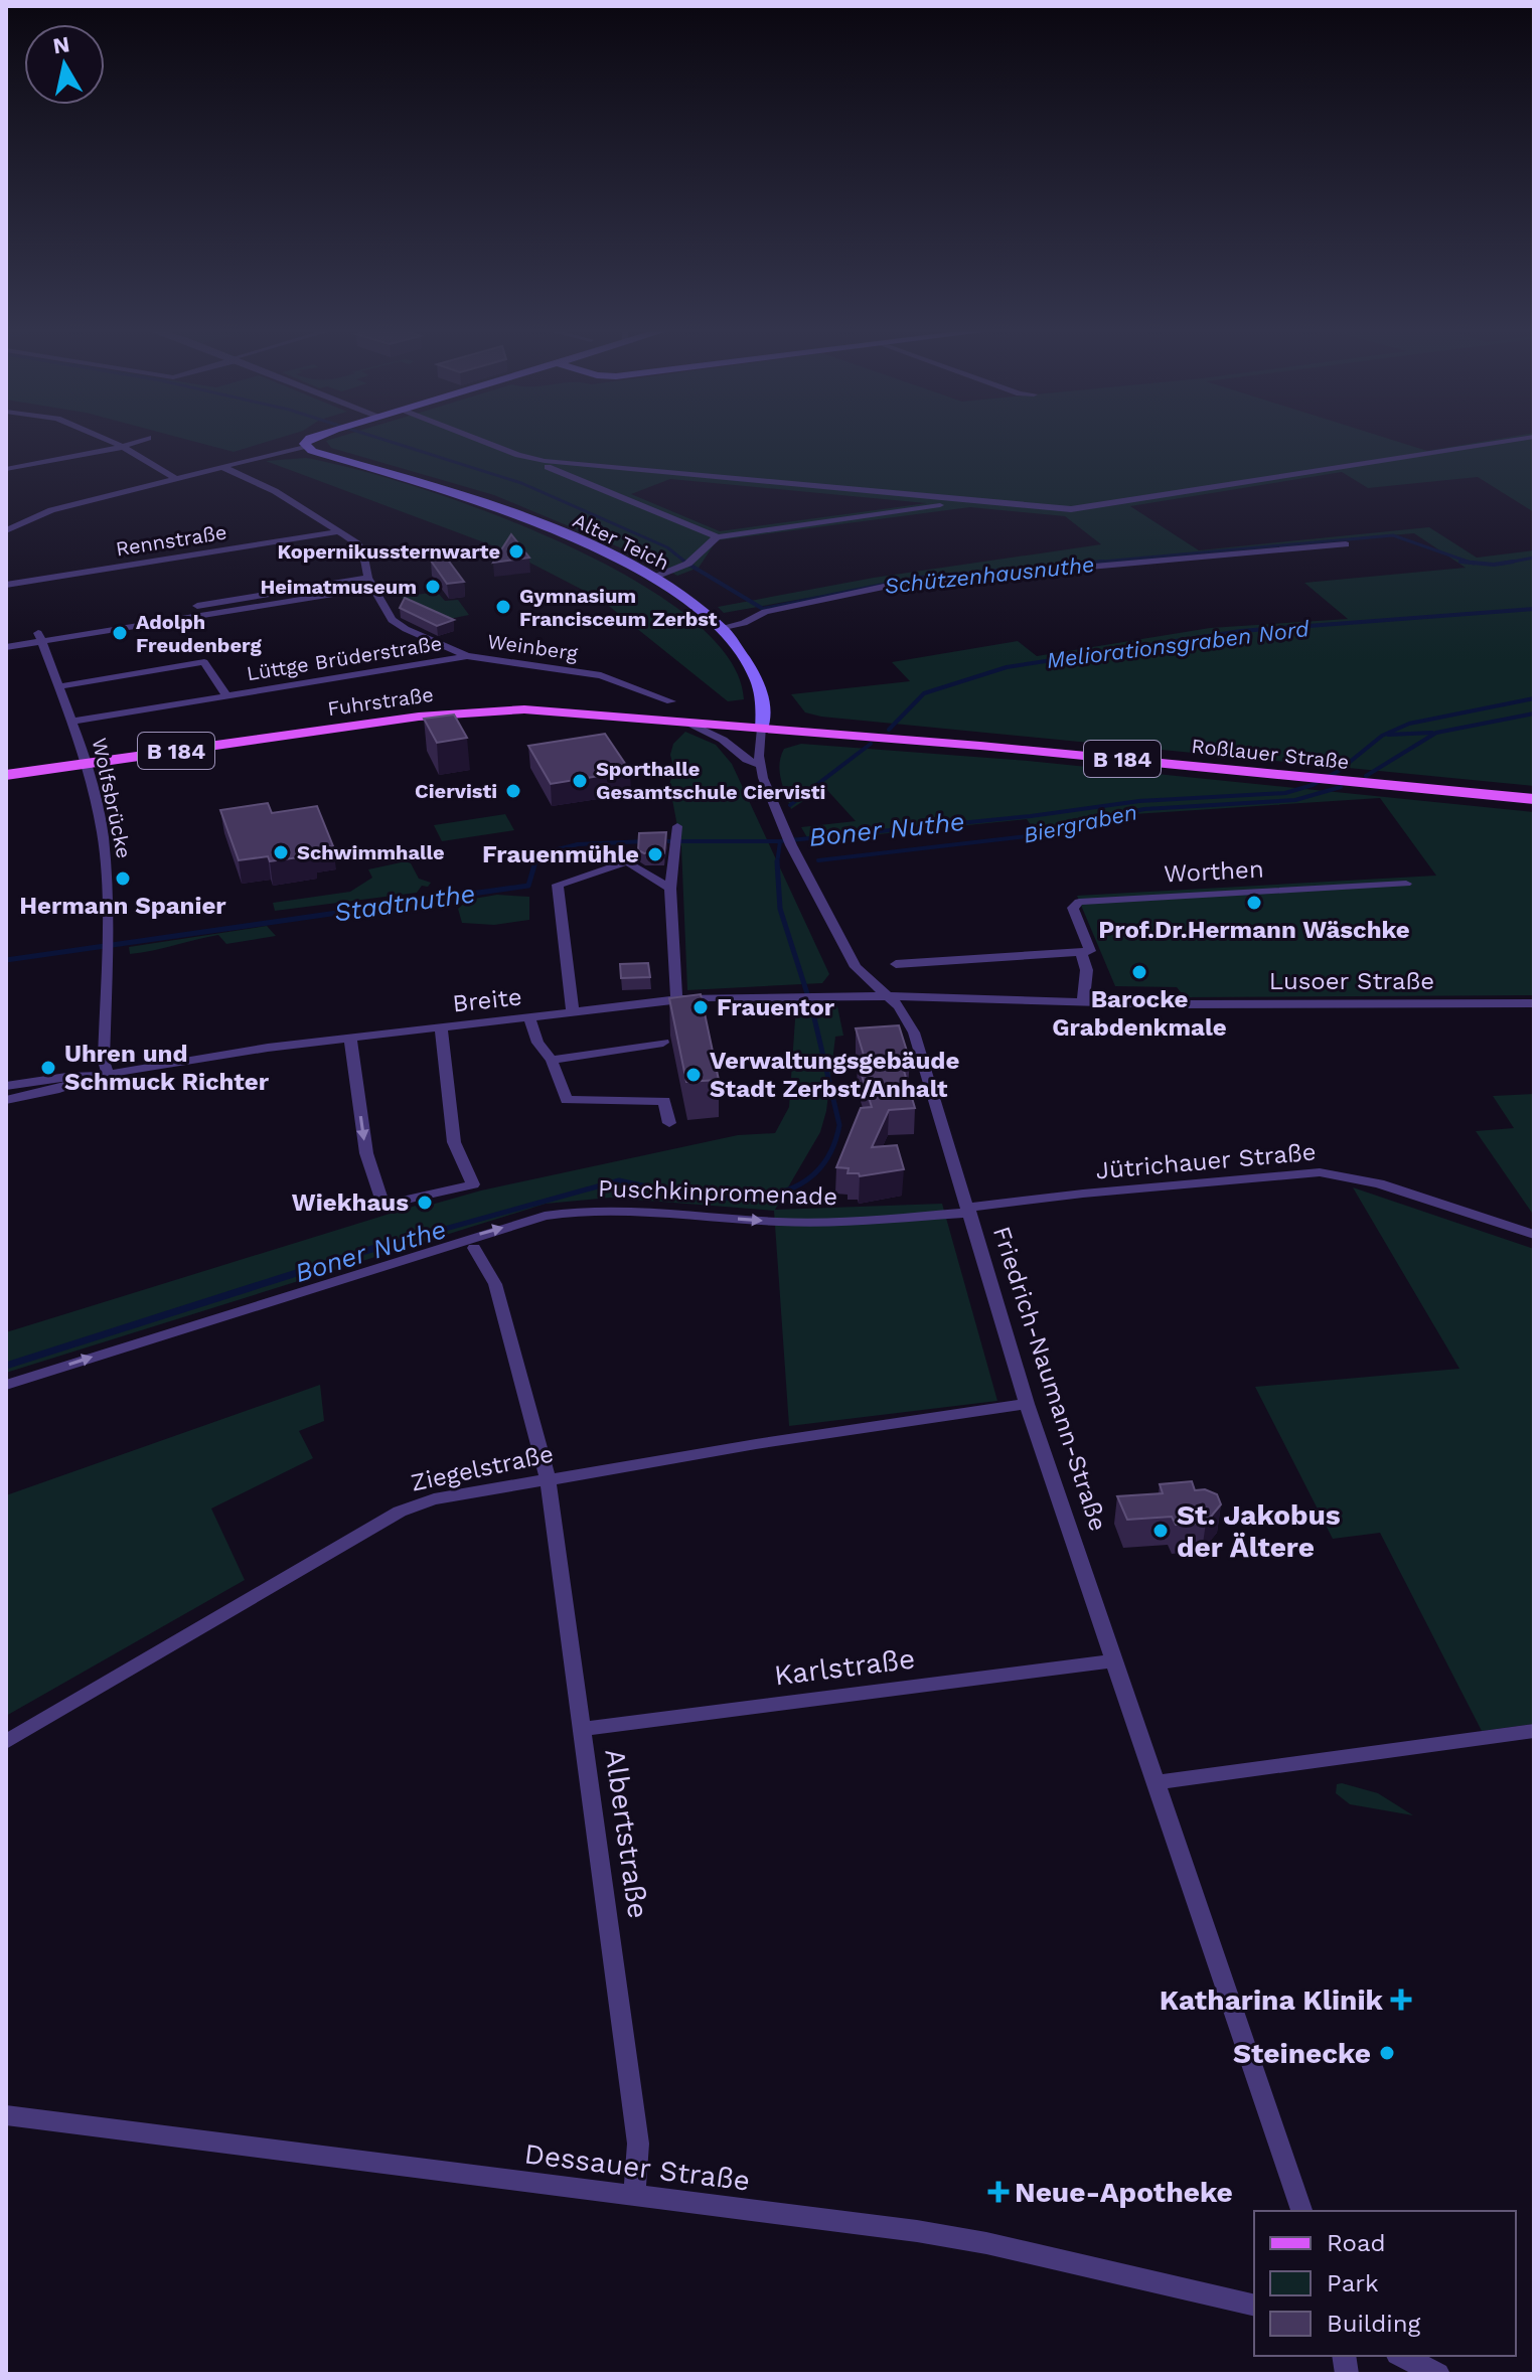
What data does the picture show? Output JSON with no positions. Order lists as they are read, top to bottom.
{
  "streets": {
    "main road": [
      "Alter Teich",
      "Fuhrstraße",
      "B 184",
      "Roßlauer Straße"
    ],
    "street": [
      "Rennstraße",
      "Weinberg",
      "Lüttge Brüderstraße",
      "Wolfsbrücke",
      "Worthen",
      "Lusoer Straße",
      "Breite",
      "Jütrichauer Straße",
      "Puschkinpromenade",
      "Friedrich-Naumann-Straße",
      "Ziegelstraße",
      "Karlstraße",
      "Albertstraße",
      "Dessauer Straße"
    ]
  },
  "crossings": [
    ["Rennstraße", "Weinberg"],
    ["Alter Teich", "Fuhrstraße"],
    ["Alter Teich", "Roßlauer Straße"],
    ["Alter Teich", "Breite"],
    ["Alter Teich", "Friedrich-Naumann-Straße"],
    ["Weinberg", "Lüttge Brüderstraße"],
    ["Lüttge Brüderstraße", "Wolfsbrücke"],
    ["Fuhrstraße", "Roßlauer Straße"],
    ["Fuhrstraße", "Wolfsbrücke"],
    ["Wolfsbrücke", "Breite"],
    ["Lusoer Straße", "Breite"],
    ["Breite", "Friedrich-Naumann-Straße"],
    ["Jütrichauer Straße", "Puschkinpromenade"],
    ["Jütrichauer Straße", "Friedrich-Naumann-Straße"],
    ["Puschkinpromenade", "Friedrich-Naumann-Straße"],
    ["Friedrich-Naumann-Straße", "Ziegelstraße"],
    ["Friedrich-Naumann-Straße", "Karlstraße"],
    ["Ziegelstraße", "Albertstraße"],
    ["Karlstraße", "Albertstraße"],
    ["Albertstraße", "Dessauer Straße"]
  ],
  "one_way": ["Puschkinpromenade"],
  "water": [
    "Schützenhausnuthe",
    "Meliorationsgraben Nord",
    "Biergraben",
    "Boner Nuthe",
    "Stadtnuthe"
  ],
  "places": {
    "other": [
      "Kopernikussternwarte",
      "Heimatmuseum",
      "Gymnasium Francisceum Zerbst",
      "Adolph Freudenberg",
      "Sporthalle Gesamtschule Ciervisti",
      "Ciervisti",
      "Schwimmhalle",
      "Frauenmühle",
      "Hermann Spanier",
      "Prof.Dr.Hermann Wäschke",
      "Barocke Grabdenkmale",
      "Frauentor",
      "Uhren und Schmuck Richter",
      "Verwaltungsgebäude Stadt Zerbst/Anhalt",
      "Wiekhaus",
      "St. Jakobus der Ältere",
      "Steinecke"
    ],
    "health": ["Katharina Klinik", "Neue-Apotheke"]
  },
  "legend": ["Road", "Park", "Building"],
  "north": "top"
}
